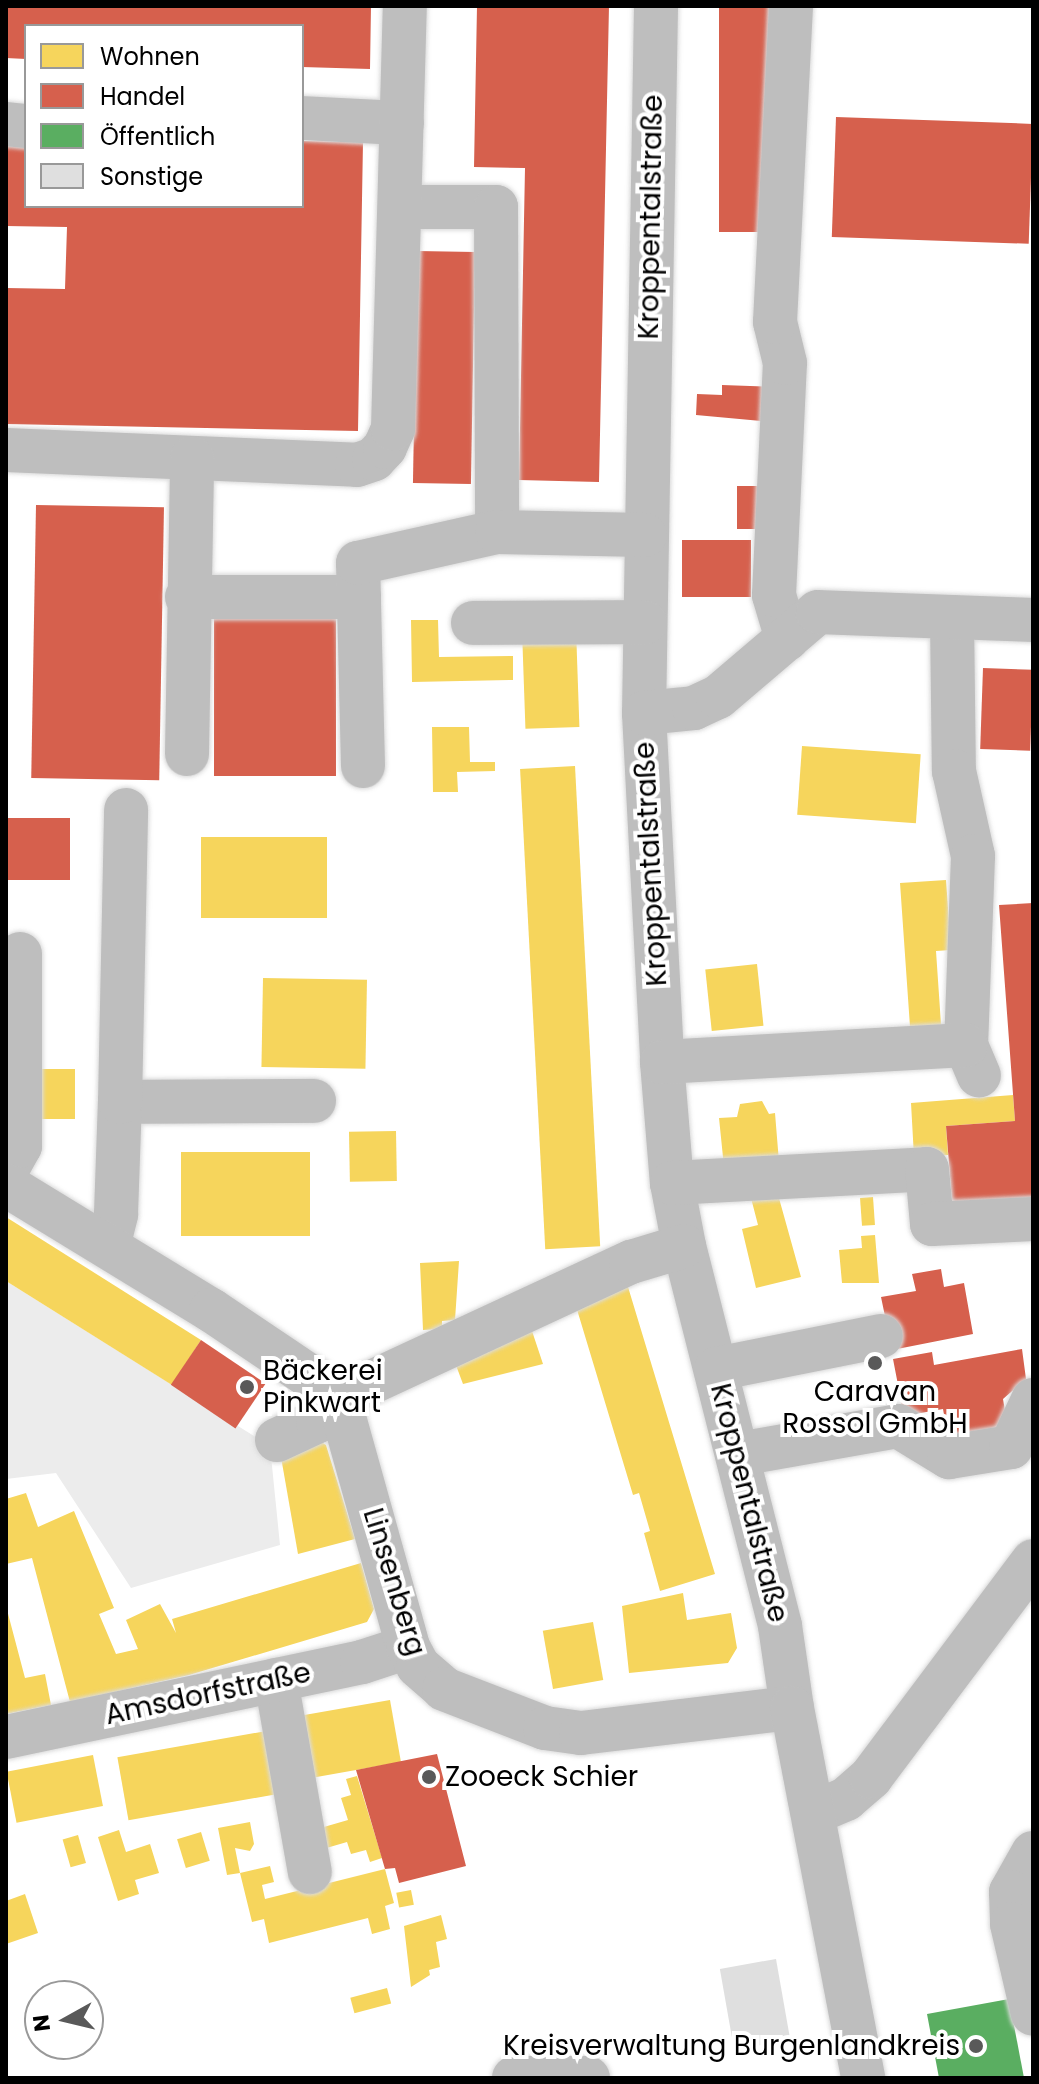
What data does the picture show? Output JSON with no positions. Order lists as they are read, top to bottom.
{
  "streets": {
    "street": ["Kroppentalstraße", "Linsenberg", "Amsdorfstraße"]
  },
  "crossings": [
    ["Kroppentalstraße", "Linsenberg"],
    ["Linsenberg", "Amsdorfstraße"]
  ],
  "places": [
    "Caravan Rossol GmbH",
    "Bäckerei Pinkwart",
    "Zooeck Schier",
    "Kreisverwaltung Burgenlandkreis"
  ],
  "legend": [
    "Wohnen",
    "Handel",
    "Öffentlich",
    "Sonstige"
  ],
  "north": "left"
}
